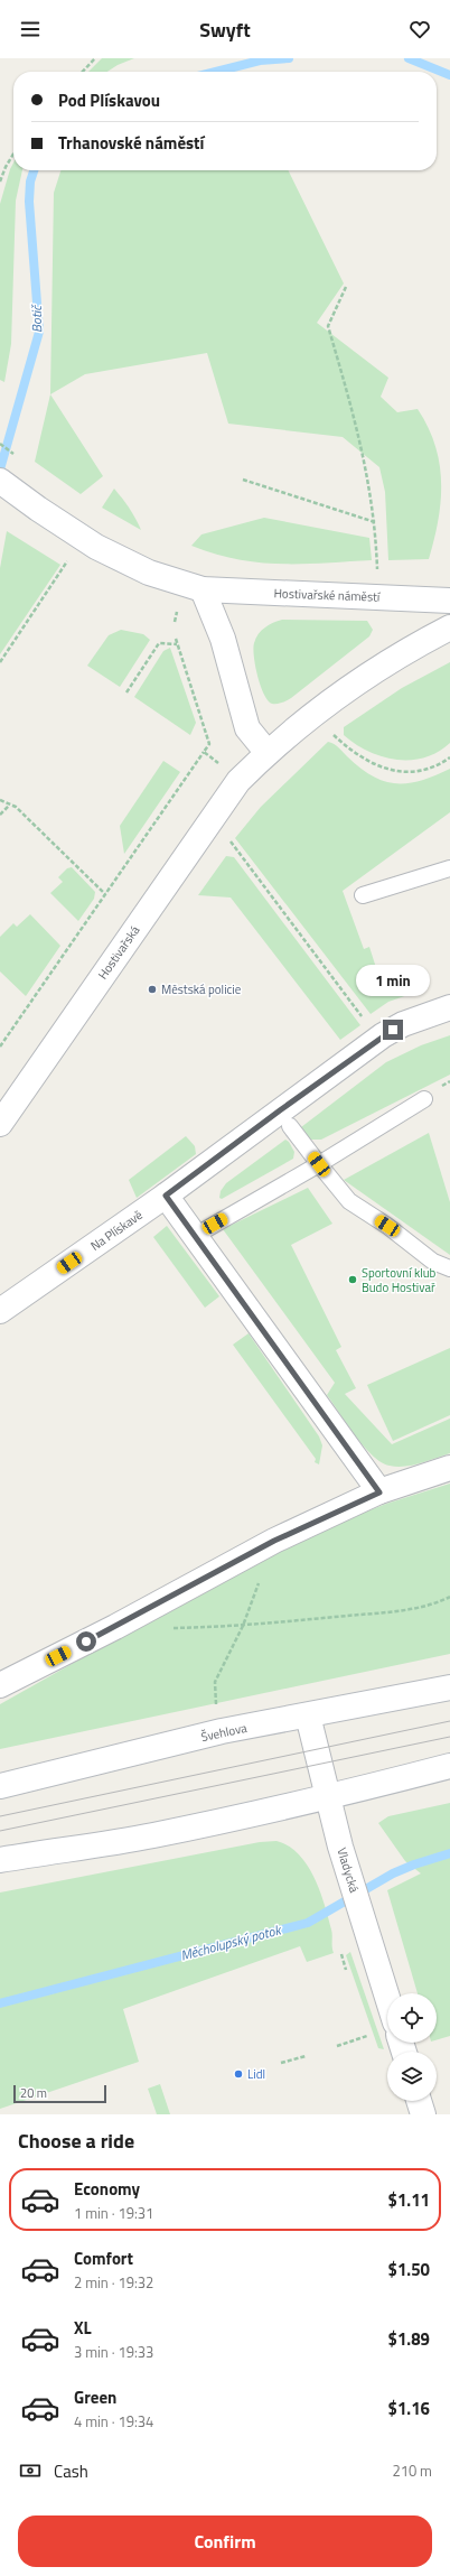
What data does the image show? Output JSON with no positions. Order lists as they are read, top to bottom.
{
  "streets": {
    "street": [
      "Hostivařské náměstí",
      "Hostivařská",
      "Na Plískavě",
      "Švehlova",
      "Vladycká"
    ]
  },
  "crossings": [
    ["Švehlova", "Vladycká"]
  ],
  "water": ["Botič", "Měcholupský potok"],
  "places": ["Městská policie", "Sportovní klub Budo Hostivař", "Lidl"],
  "scale_bar": "20 m",
  "page": {
    "header": "Swyft",
    "banner": ["Pod Plískavou", "Trhanovské náměstí"],
    "bubble": "1 min",
    "scale": "20 m",
    "heading": "Choose a ride",
    "list": [
      {
        "name": "Economy",
        "note": "1 min · 19:31",
        "value": "$1.11"
      },
      {
        "name": "Comfort",
        "note": "2 min · 19:32",
        "value": "$1.50"
      },
      {
        "name": "XL",
        "note": "3 min · 19:33",
        "value": "$1.89"
      },
      {
        "name": "Green",
        "note": "4 min · 19:34",
        "value": "$1.16"
      }
    ],
    "pay": ["Cash", "210 m"],
    "buttons": "Confirm"
  }
}
